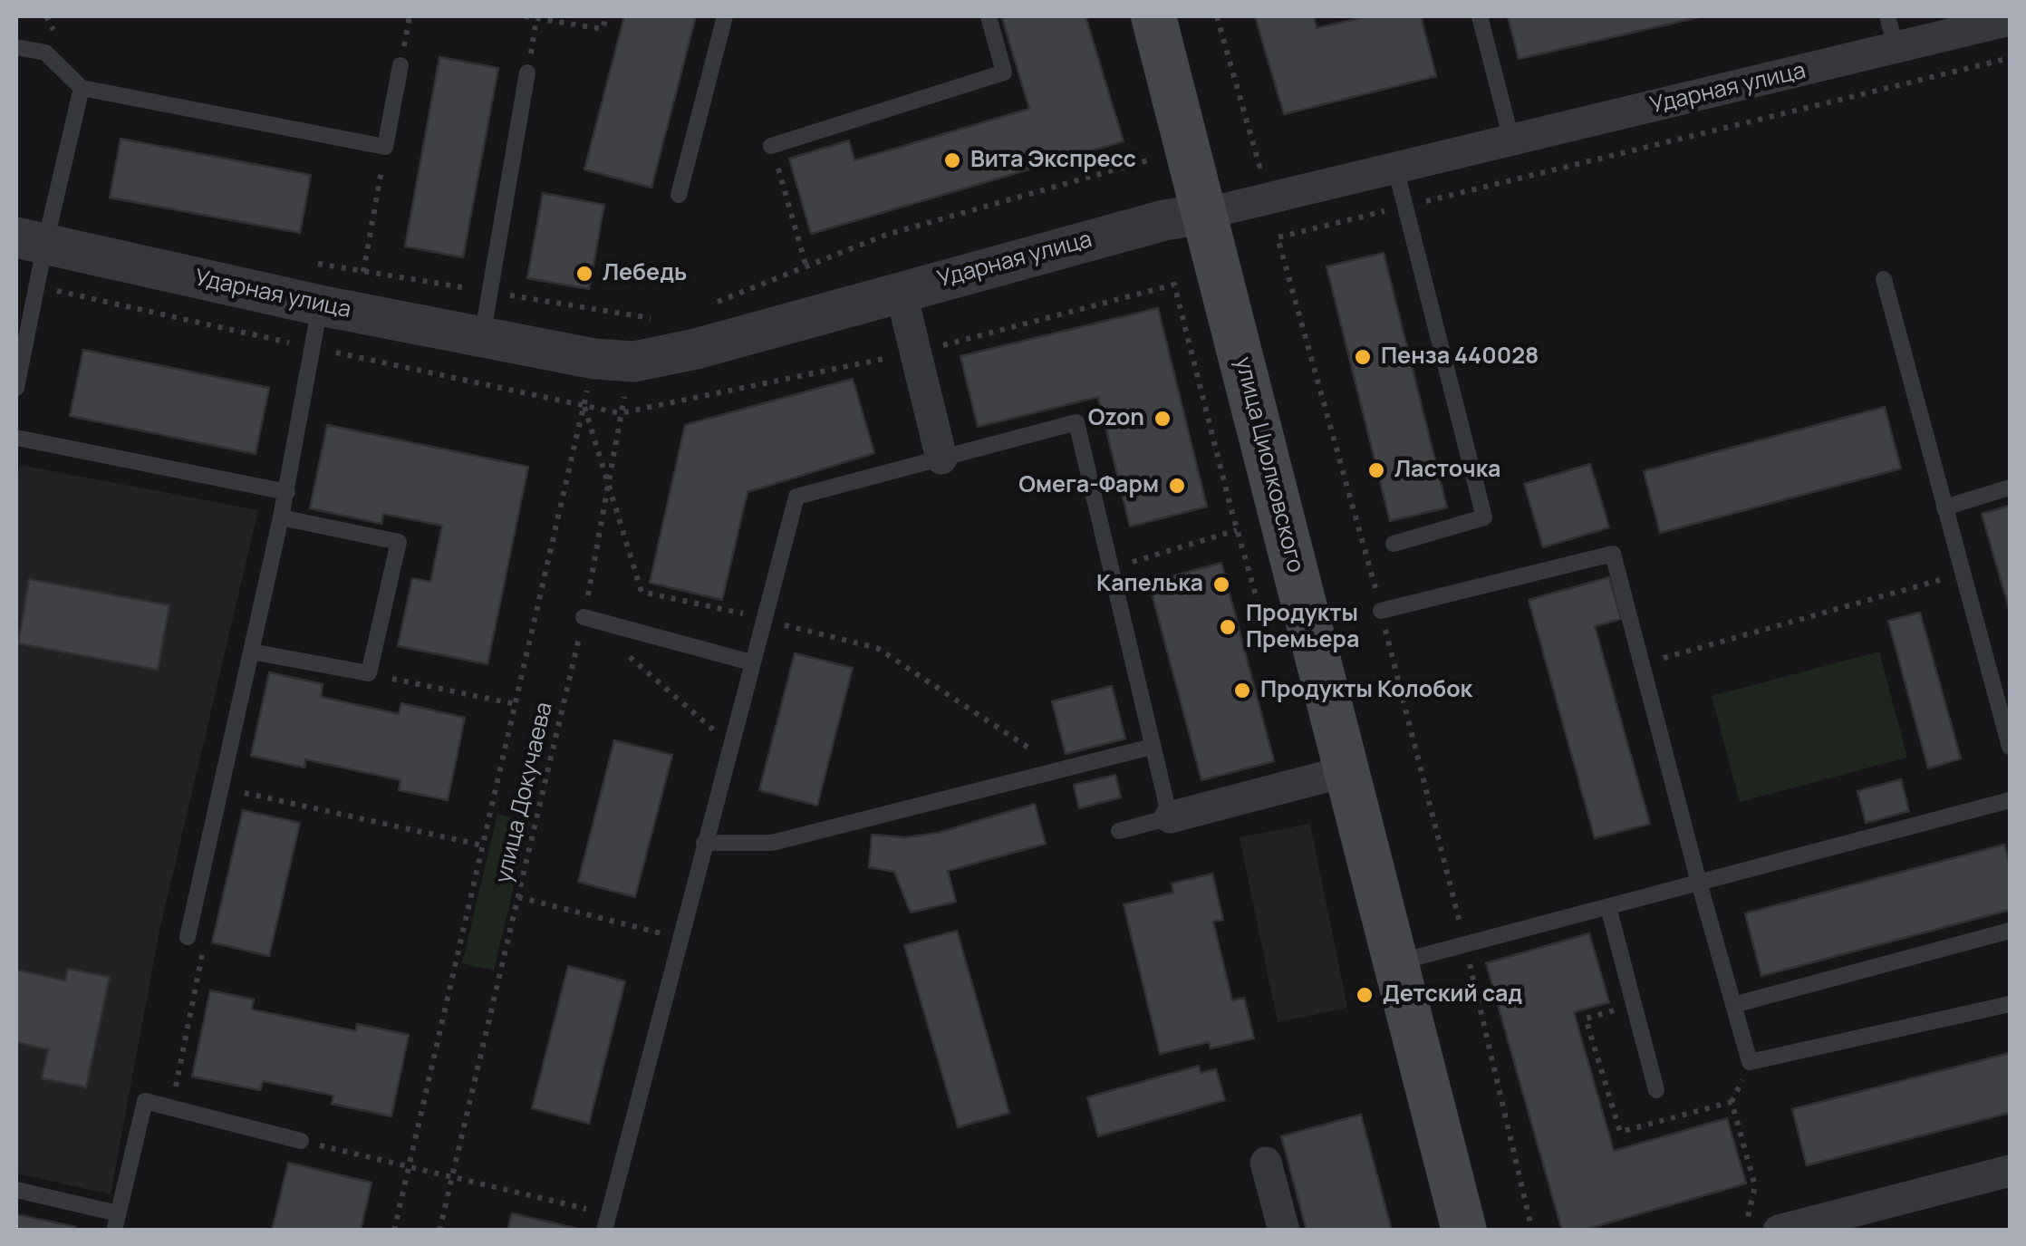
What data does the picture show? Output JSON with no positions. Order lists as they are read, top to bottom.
{
  "streets": {
    "main road": ["улица Циолковского"],
    "street": ["Ударная улица"],
    "path": ["улица Докучаева"]
  },
  "crossings": [
    ["Ударная улица", "улица Циолковского"],
    ["Ударная улица", "улица Докучаева"]
  ],
  "places": [
    "Вита Экспресс",
    "Лебедь",
    "Пенза 440028",
    "Ozon",
    "Ласточка",
    "Омега-Фарм",
    "Капелька",
    "Продукты Премьера",
    "Продукты Колобок",
    "Детский сад"
  ]
}
